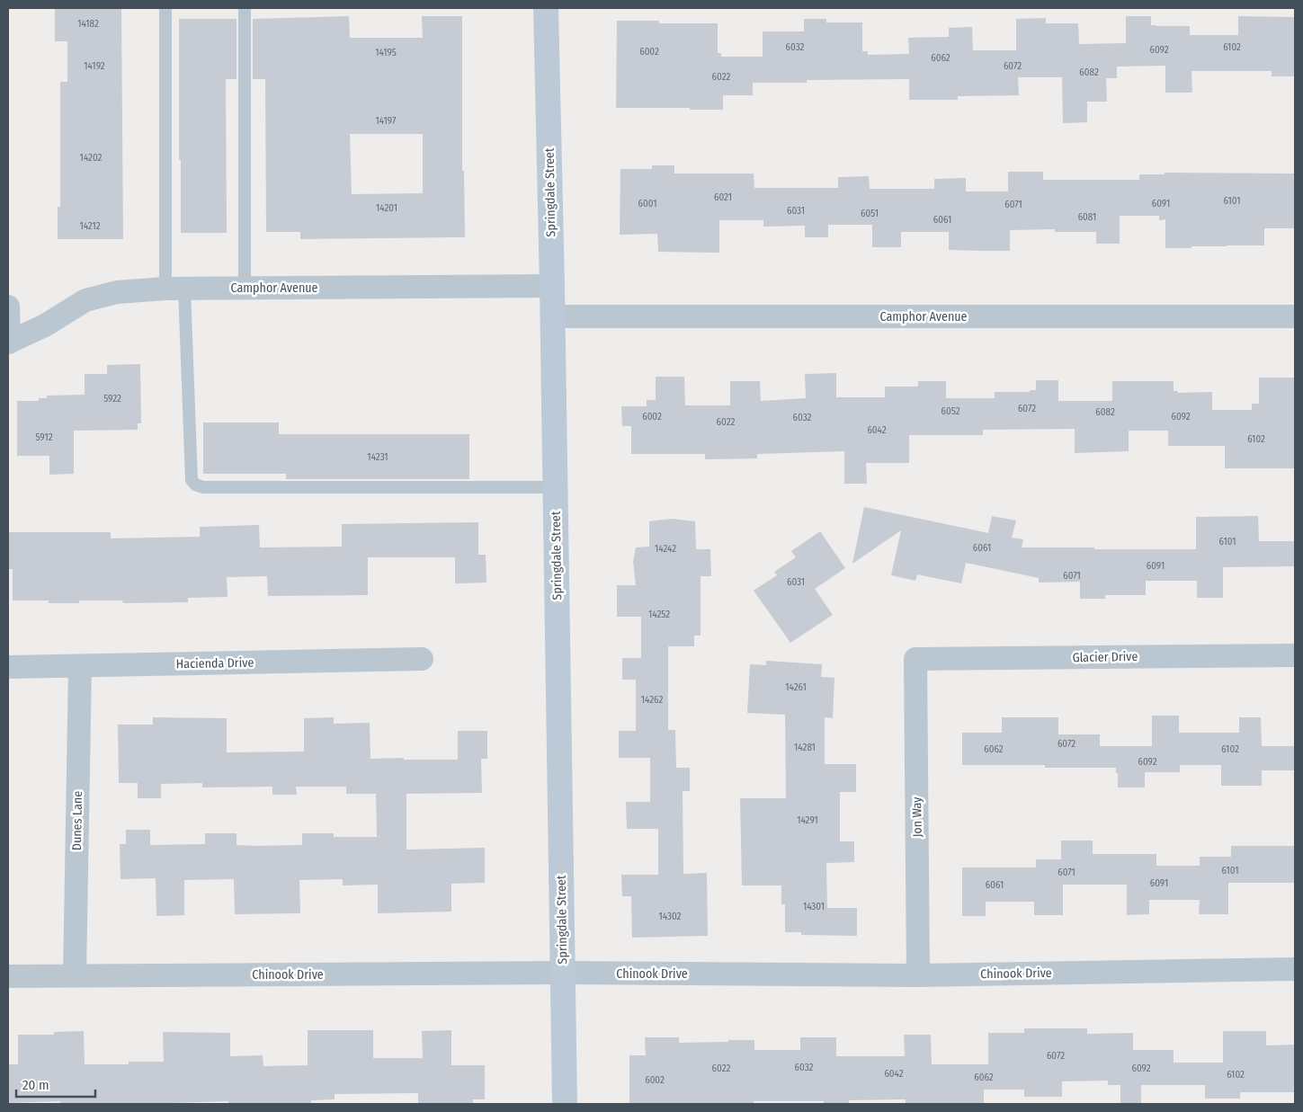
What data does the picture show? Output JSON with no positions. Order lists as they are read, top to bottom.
{
  "streets": {
    "main road": ["Springdale Street"],
    "street": [
      "Camphor Avenue",
      "Glacier Drive",
      "Hacienda Drive",
      "Jon Way",
      "Dunes Lane",
      "Chinook Drive"
    ]
  },
  "crossings": [
    ["Springdale Street", "Camphor Avenue"],
    ["Springdale Street", "Chinook Drive"],
    ["Glacier Drive", "Jon Way"],
    ["Hacienda Drive", "Dunes Lane"],
    ["Jon Way", "Chinook Drive"],
    ["Dunes Lane", "Chinook Drive"]
  ],
  "house_numbers": [
    "14182",
    "6032",
    "6102",
    "6092",
    "6002",
    "14195",
    "6062",
    "14192",
    "6072",
    "6082",
    "6022",
    "14197",
    "14202",
    "6021",
    "6101",
    "6001",
    "6091",
    "6071",
    "14201",
    "6031",
    "6051",
    "6081",
    "6061",
    "14212",
    "5922",
    "6072",
    "6052",
    "6082",
    "6002",
    "6092",
    "6032",
    "6022",
    "6042",
    "5912",
    "6102",
    "14231",
    "6101",
    "6061",
    "14242",
    "6091",
    "6071",
    "6031",
    "14252",
    "14261",
    "14262",
    "6072",
    "14281",
    "6062",
    "6102",
    "6092",
    "14291",
    "6101",
    "6071",
    "6091",
    "6061",
    "14301",
    "14302",
    "6072",
    "6032",
    "6022",
    "6092",
    "6042",
    "6102",
    "6062",
    "6002"
  ],
  "scale_bar": "20 m"
}
